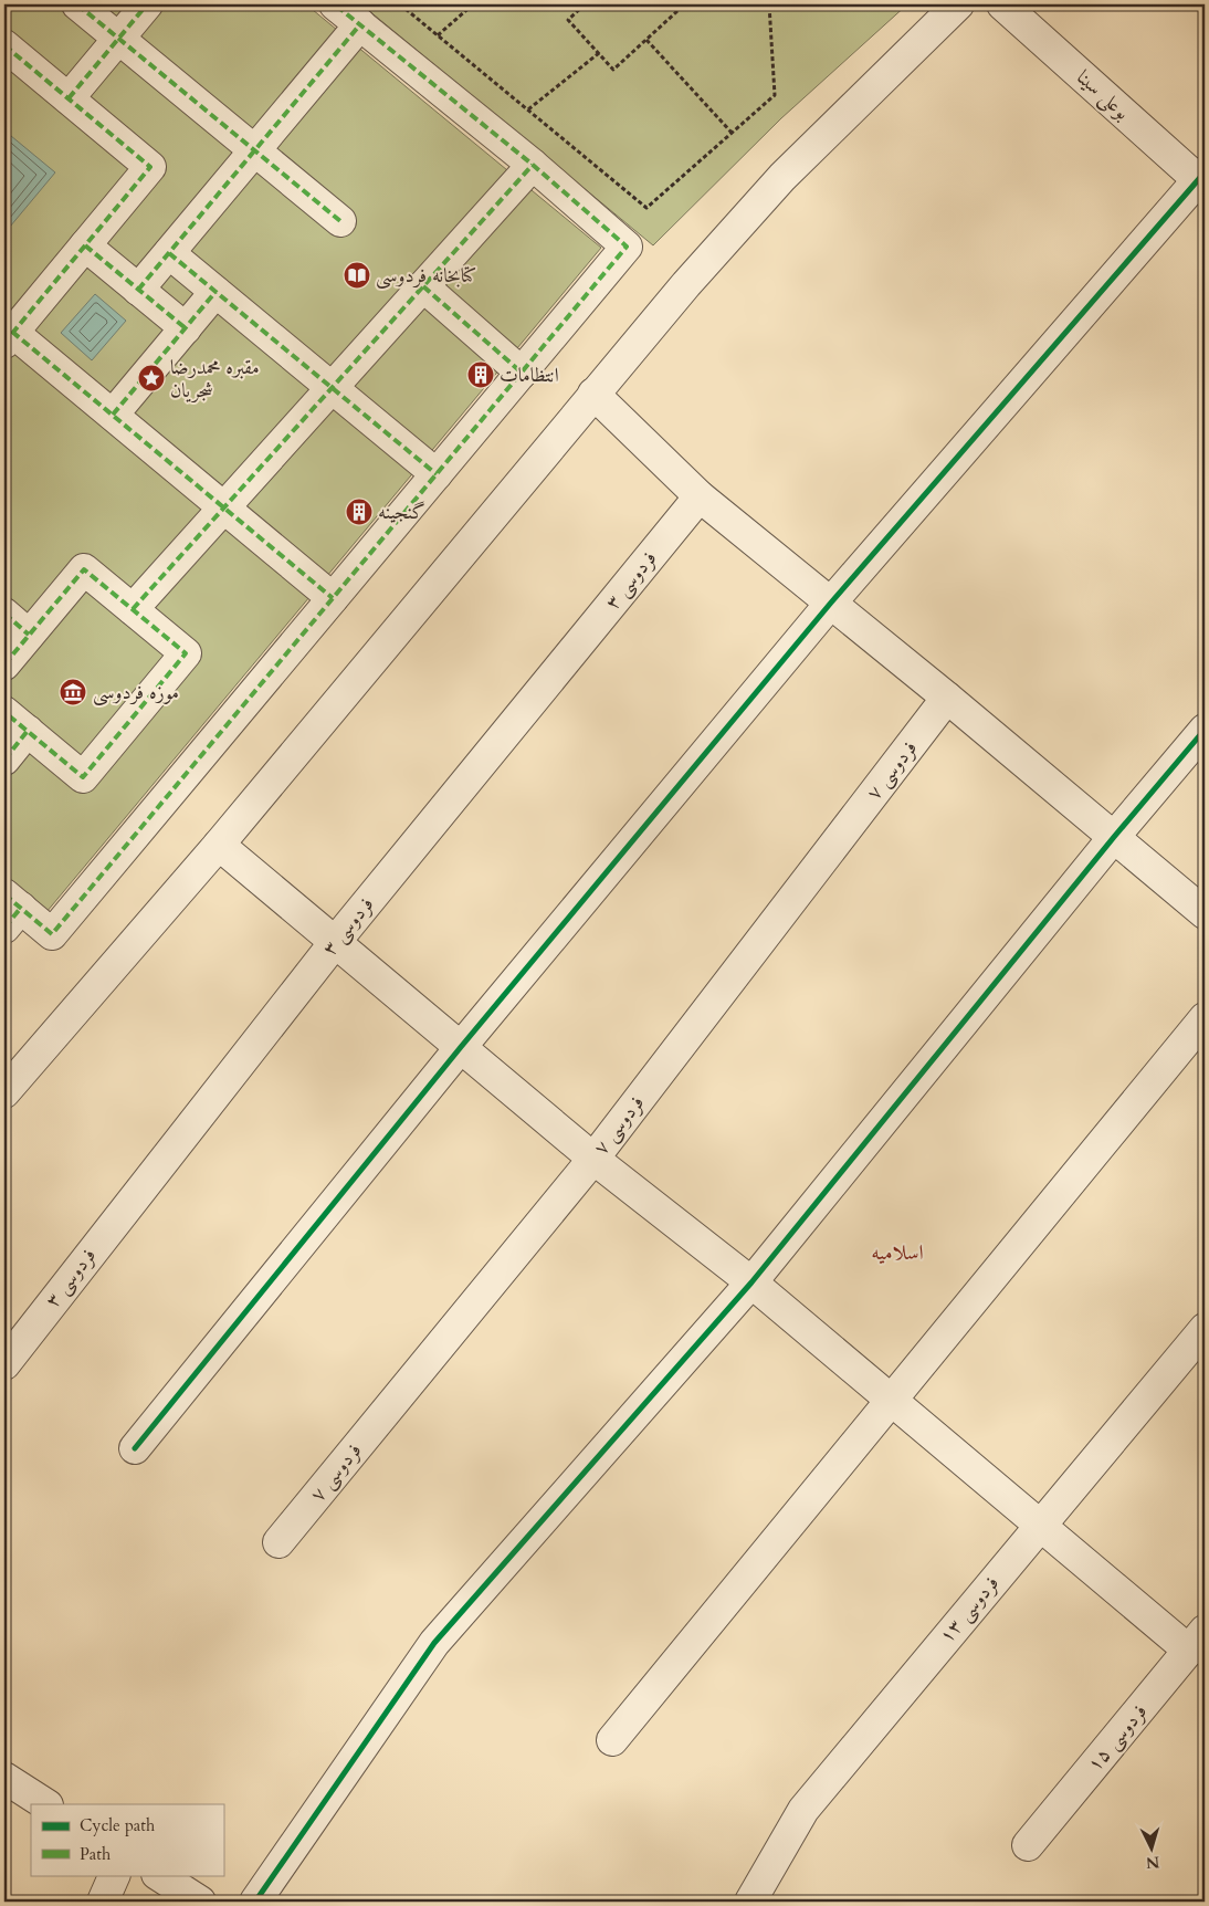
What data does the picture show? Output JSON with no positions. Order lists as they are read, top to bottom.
{
  "streets": {
    "street": [
      "بوعلی سینا",
      "فردوسی ۳",
      "فردوسی ۷",
      "فردوسی ۱۳",
      "فردوسی ۱۵"
    ]
  },
  "districts": ["اسلامیه"],
  "places": {
    "library": ["کتابخانه فردوسی"],
    "building": ["انتظامات", "گنجینه"],
    "place": ["مقبره محمدرضا شجریان"],
    "museum": ["موزه فردوسی"]
  },
  "legend": ["Cycle path", "Path"],
  "north": "bottom"
}
